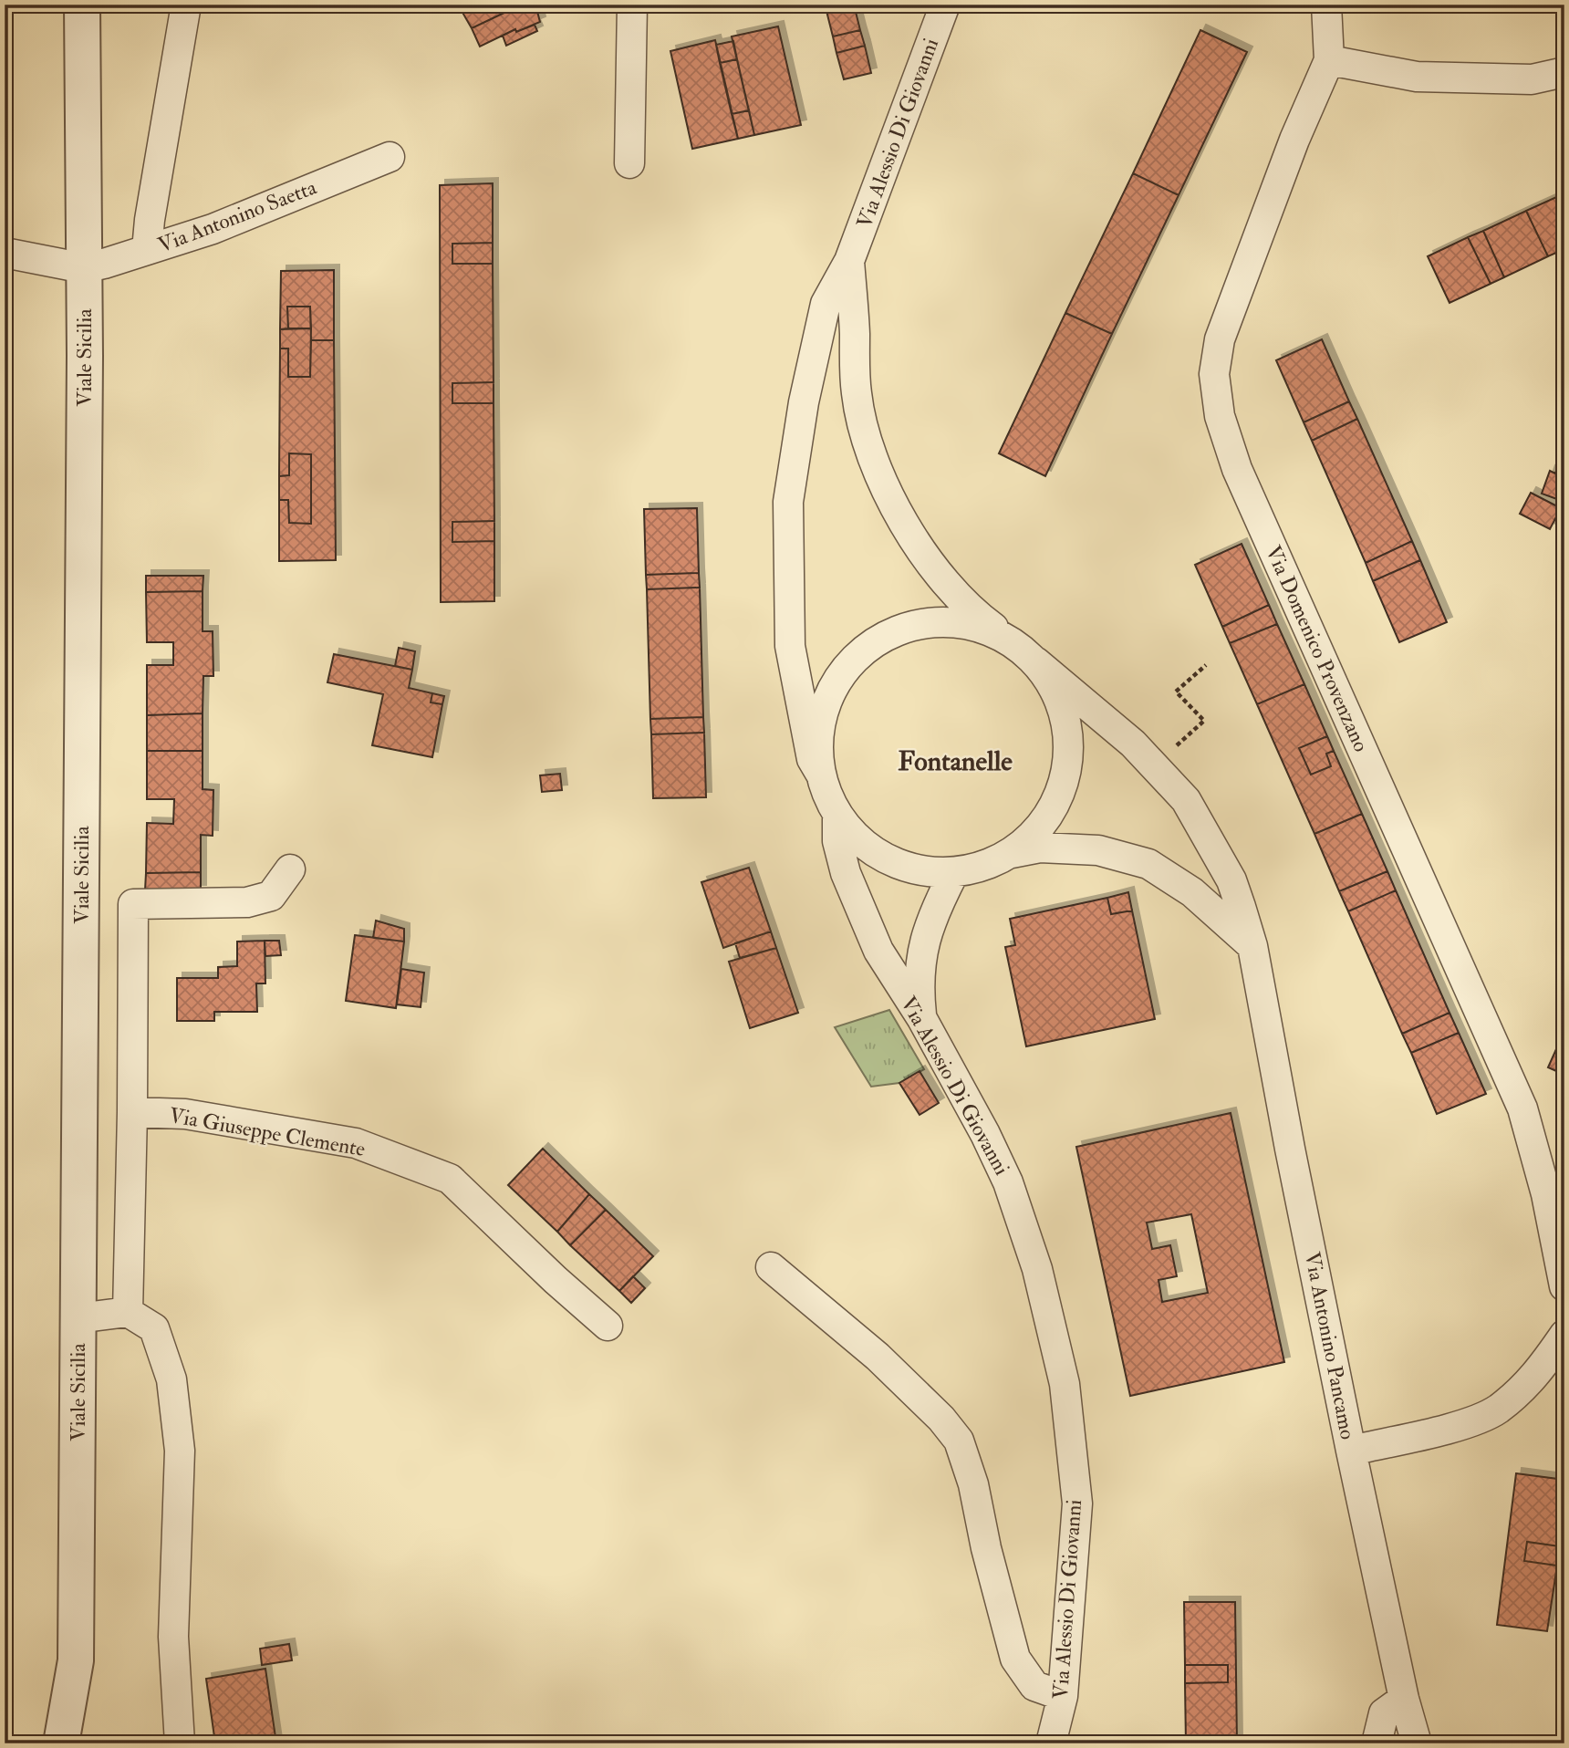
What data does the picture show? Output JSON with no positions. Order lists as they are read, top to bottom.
{
  "streets": {
    "street": [
      "Via Alessio Di Giovanni",
      "Via Antonino Saetta",
      "Viale Sicilia",
      "Via Domenico Provenzano",
      "Via Giuseppe Clemente",
      "Via Antonino Pancamo"
    ]
  },
  "crossings": [
    ["Via Alessio Di Giovanni", "Via Antonino Pancamo"],
    ["Via Antonino Saetta", "Viale Sicilia"]
  ],
  "districts": ["Fontanelle"]
}
